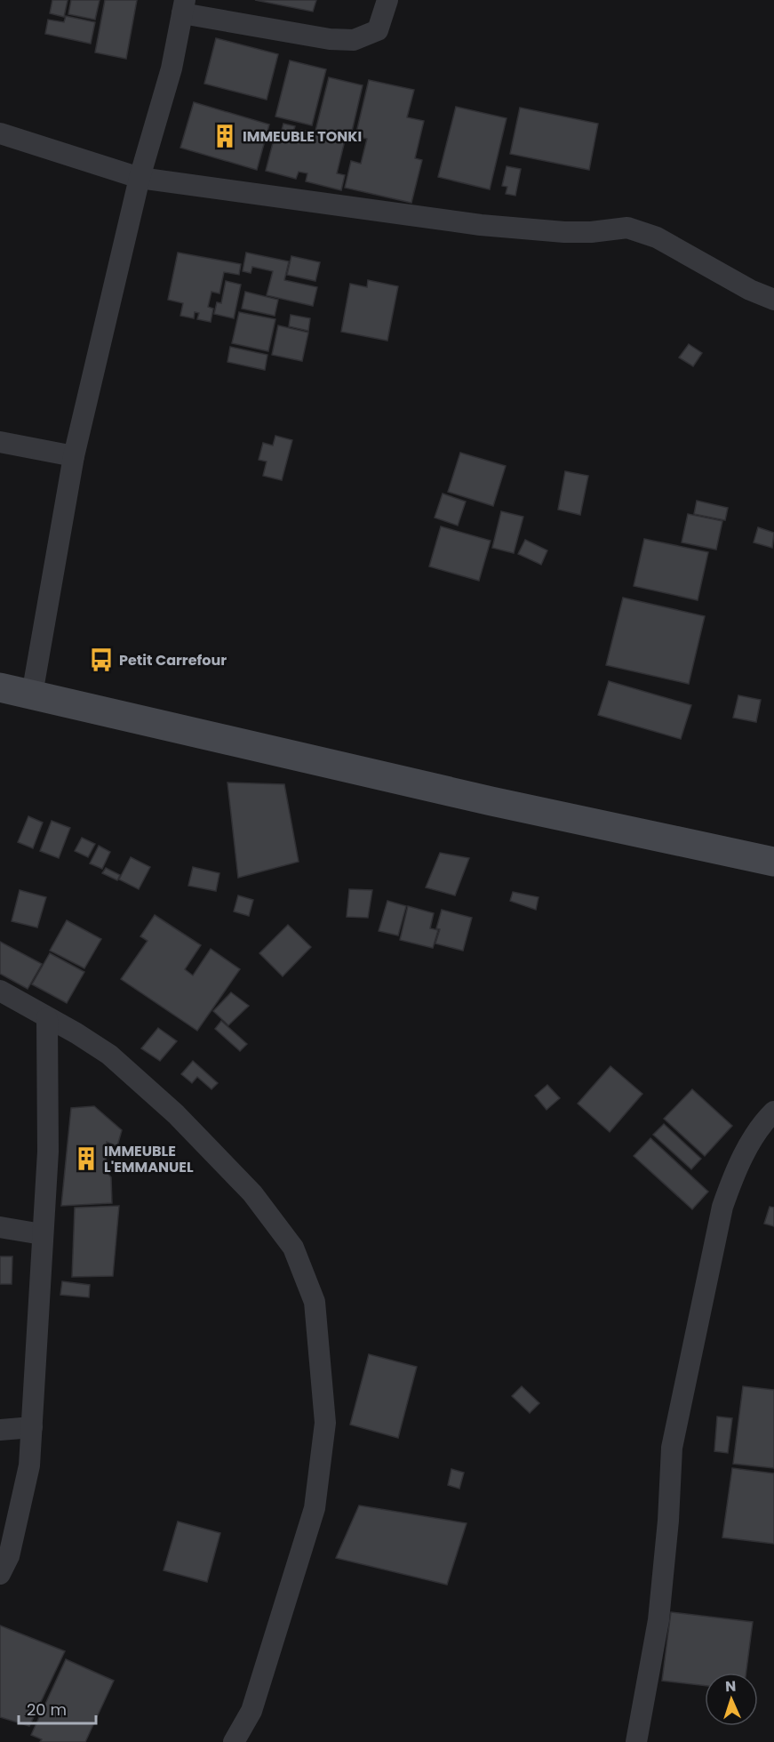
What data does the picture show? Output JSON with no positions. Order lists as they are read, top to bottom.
{
  "places": {
    "building": ["IMMEUBLE TONKI", "IMMEUBLE L'EMMANUEL"],
    "bus stop": ["Petit Carrefour"]
  },
  "scale_bar": "20 m",
  "north": "top"
}
